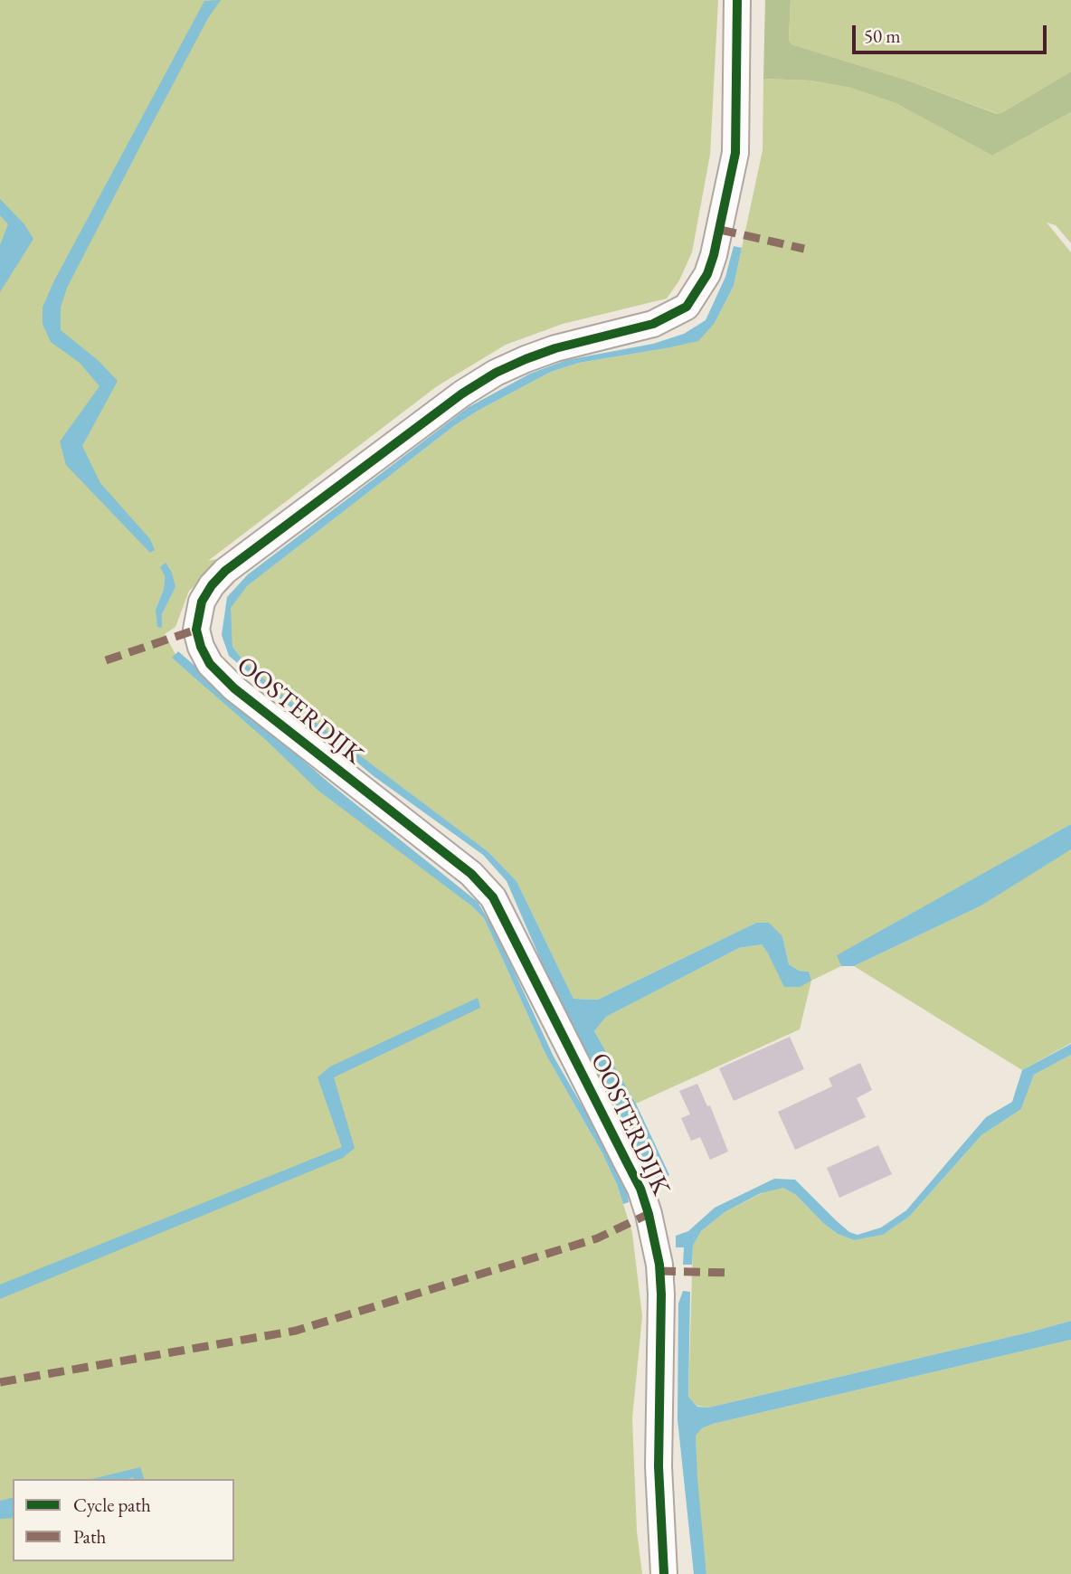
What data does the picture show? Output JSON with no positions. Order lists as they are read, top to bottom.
{
  "streets": {
    "street": ["OOSTERDIJK"]
  },
  "legend": ["Cycle path", "Path"],
  "scale_bar": "50 m"
}
